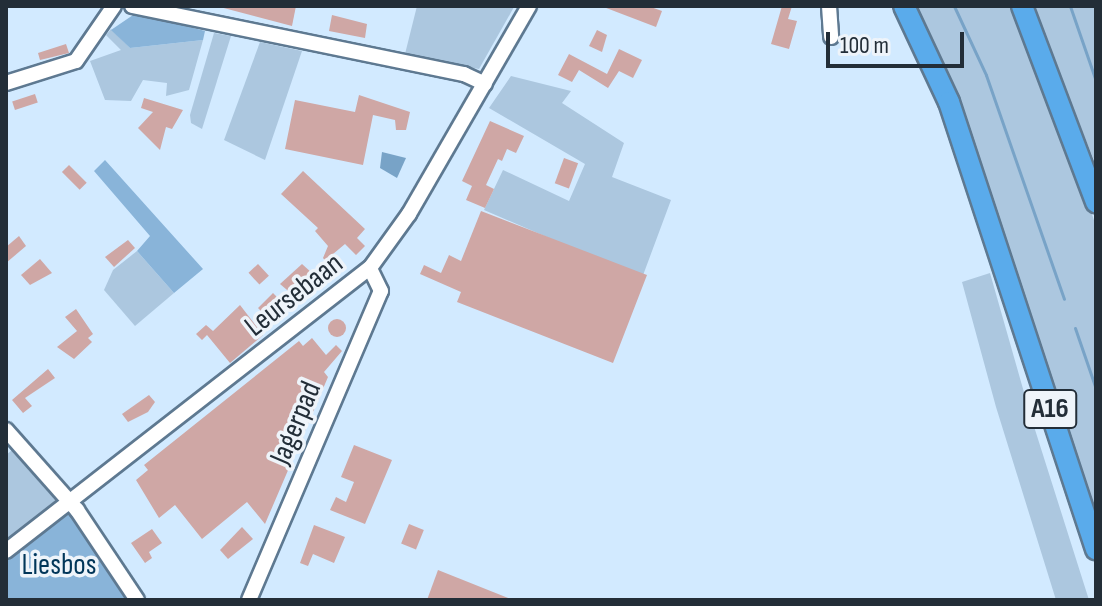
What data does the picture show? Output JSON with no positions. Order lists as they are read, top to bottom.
{
  "streets": {
    "highway": ["A16"],
    "street": ["Leursebaan", "Jagerpad"]
  },
  "crossings": [
    ["Leursebaan", "Jagerpad"]
  ],
  "parks": ["Liesbos"],
  "scale_bar": "100 m"
}
